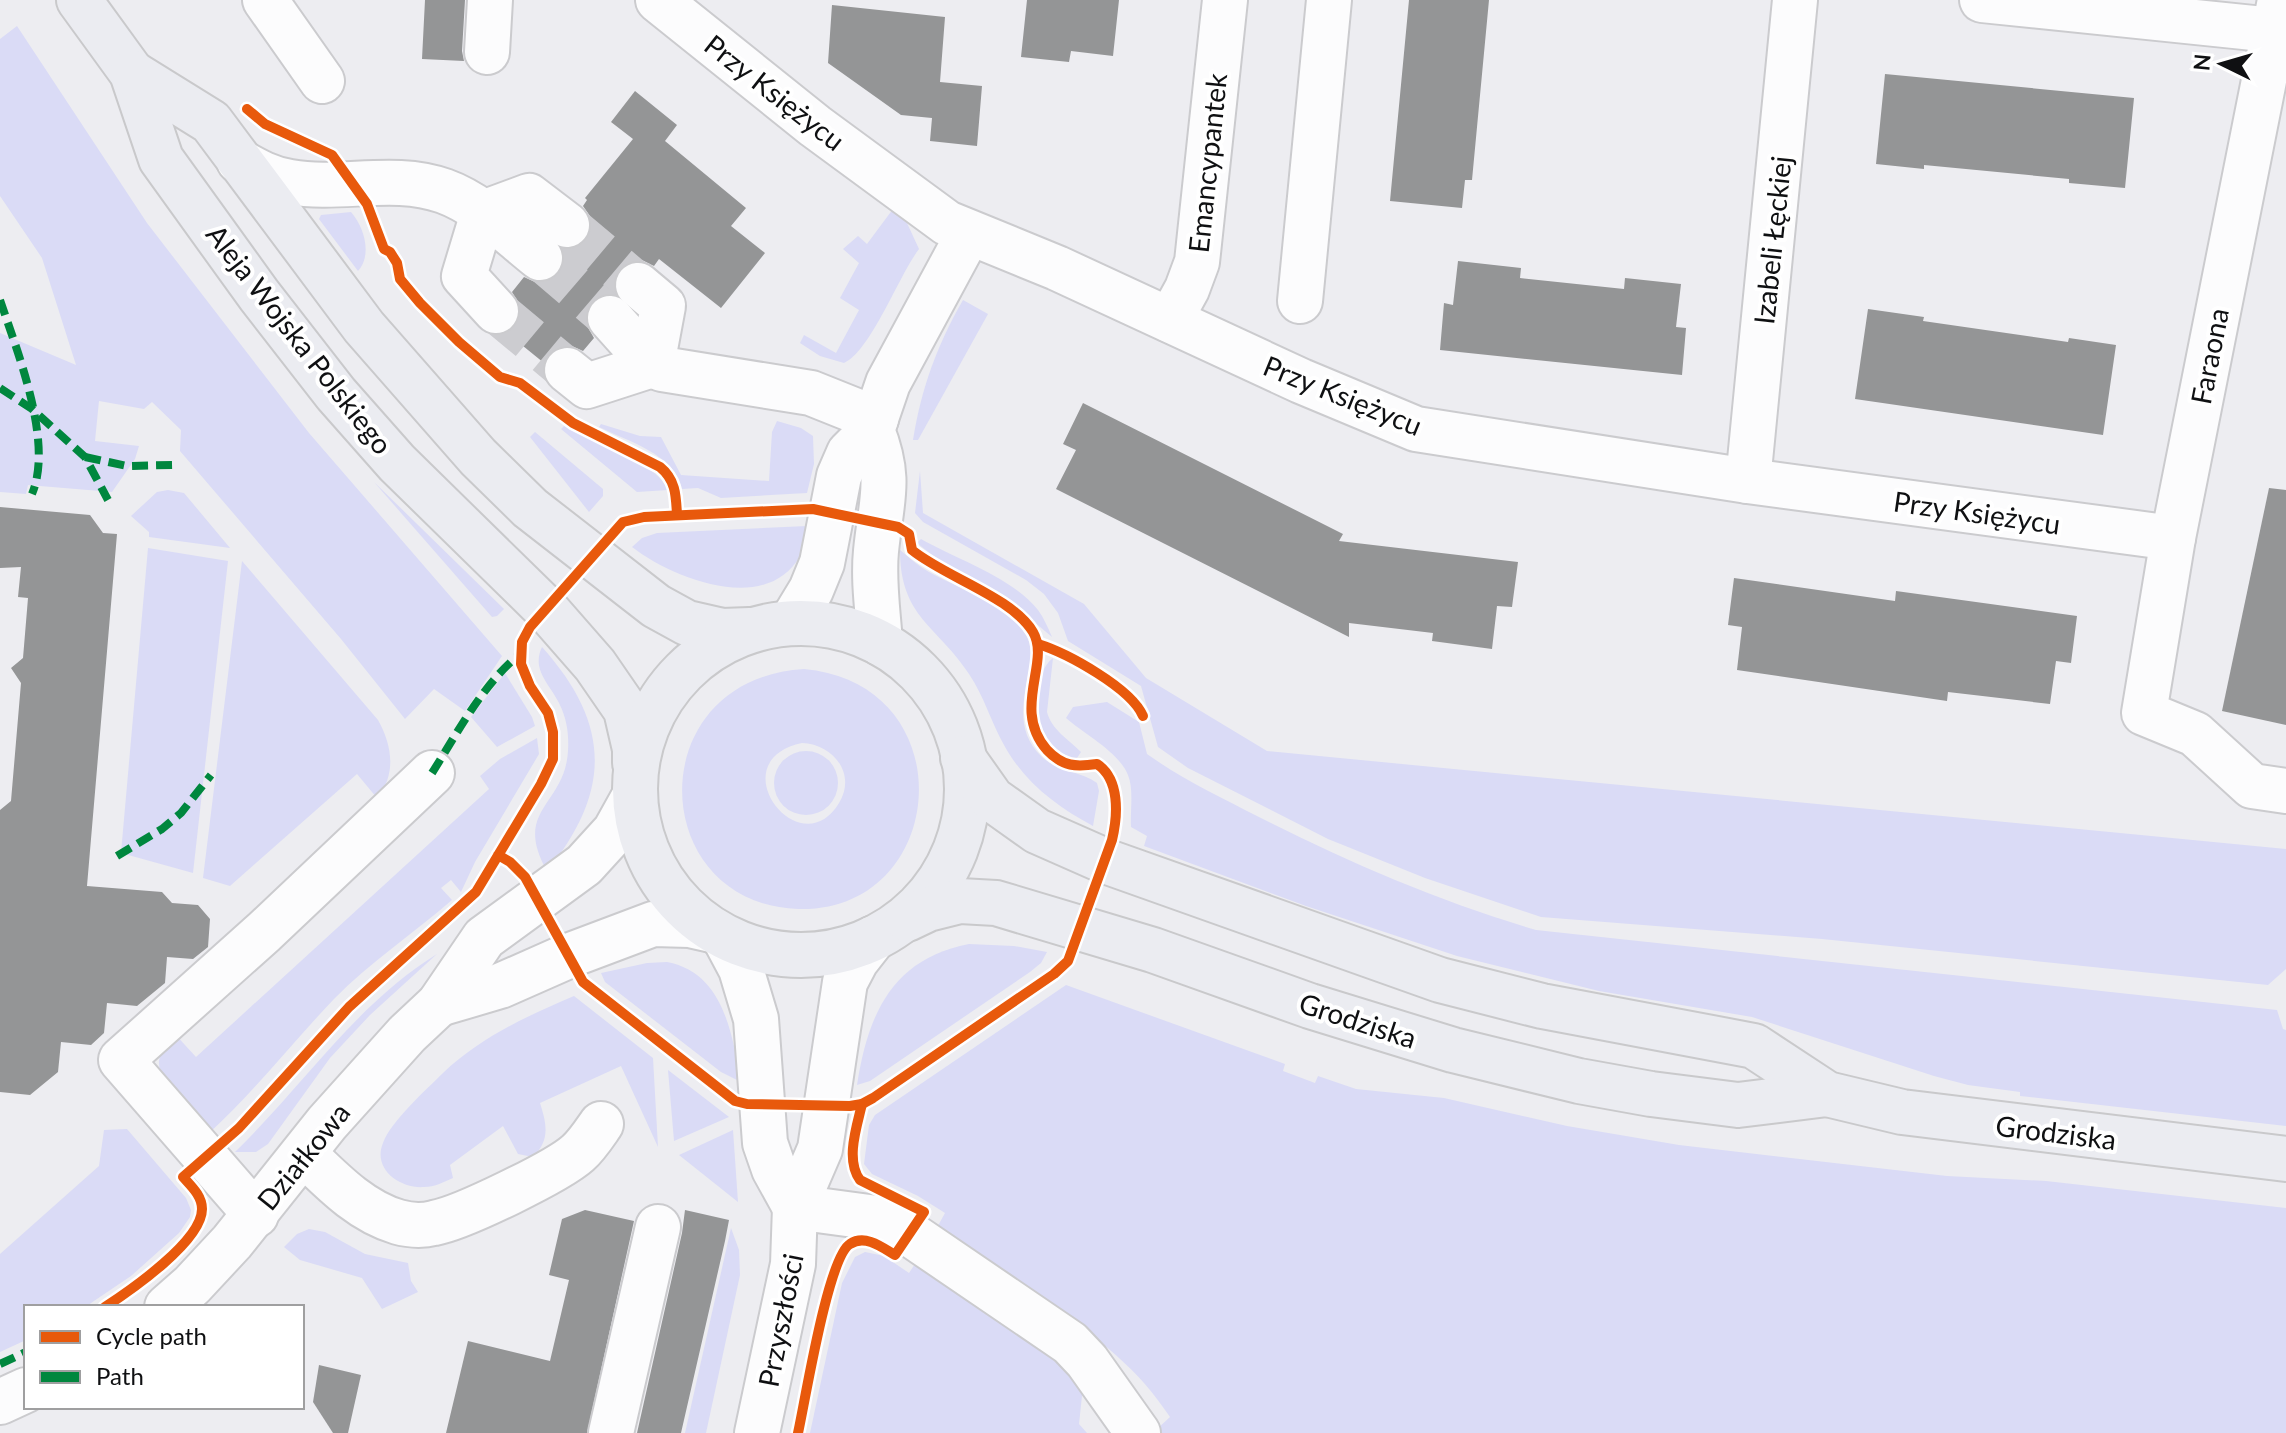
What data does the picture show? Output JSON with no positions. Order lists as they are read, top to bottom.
{
  "streets": {
    "main road": ["Aleja Wojska Polskiego", "Grodziska"],
    "street": [
      "Przy Księżycu",
      "Emancypantek",
      "Izabeli Łęckiej",
      "Faraona",
      "Działkowa",
      "Przyszłości"
    ]
  },
  "crossings": [
    ["Przy Księżycu", "Emancypantek"],
    ["Przy Księżycu", "Izabeli Łęckiej"],
    ["Przy Księżycu", "Faraona"],
    ["Aleja Wojska Polskiego", "Grodziska"],
    ["Aleja Wojska Polskiego", "Działkowa"],
    ["Grodziska", "Działkowa"],
    ["Grodziska", "Przyszłości"]
  ],
  "legend": ["Cycle path", "Path"],
  "north": "left"
}
